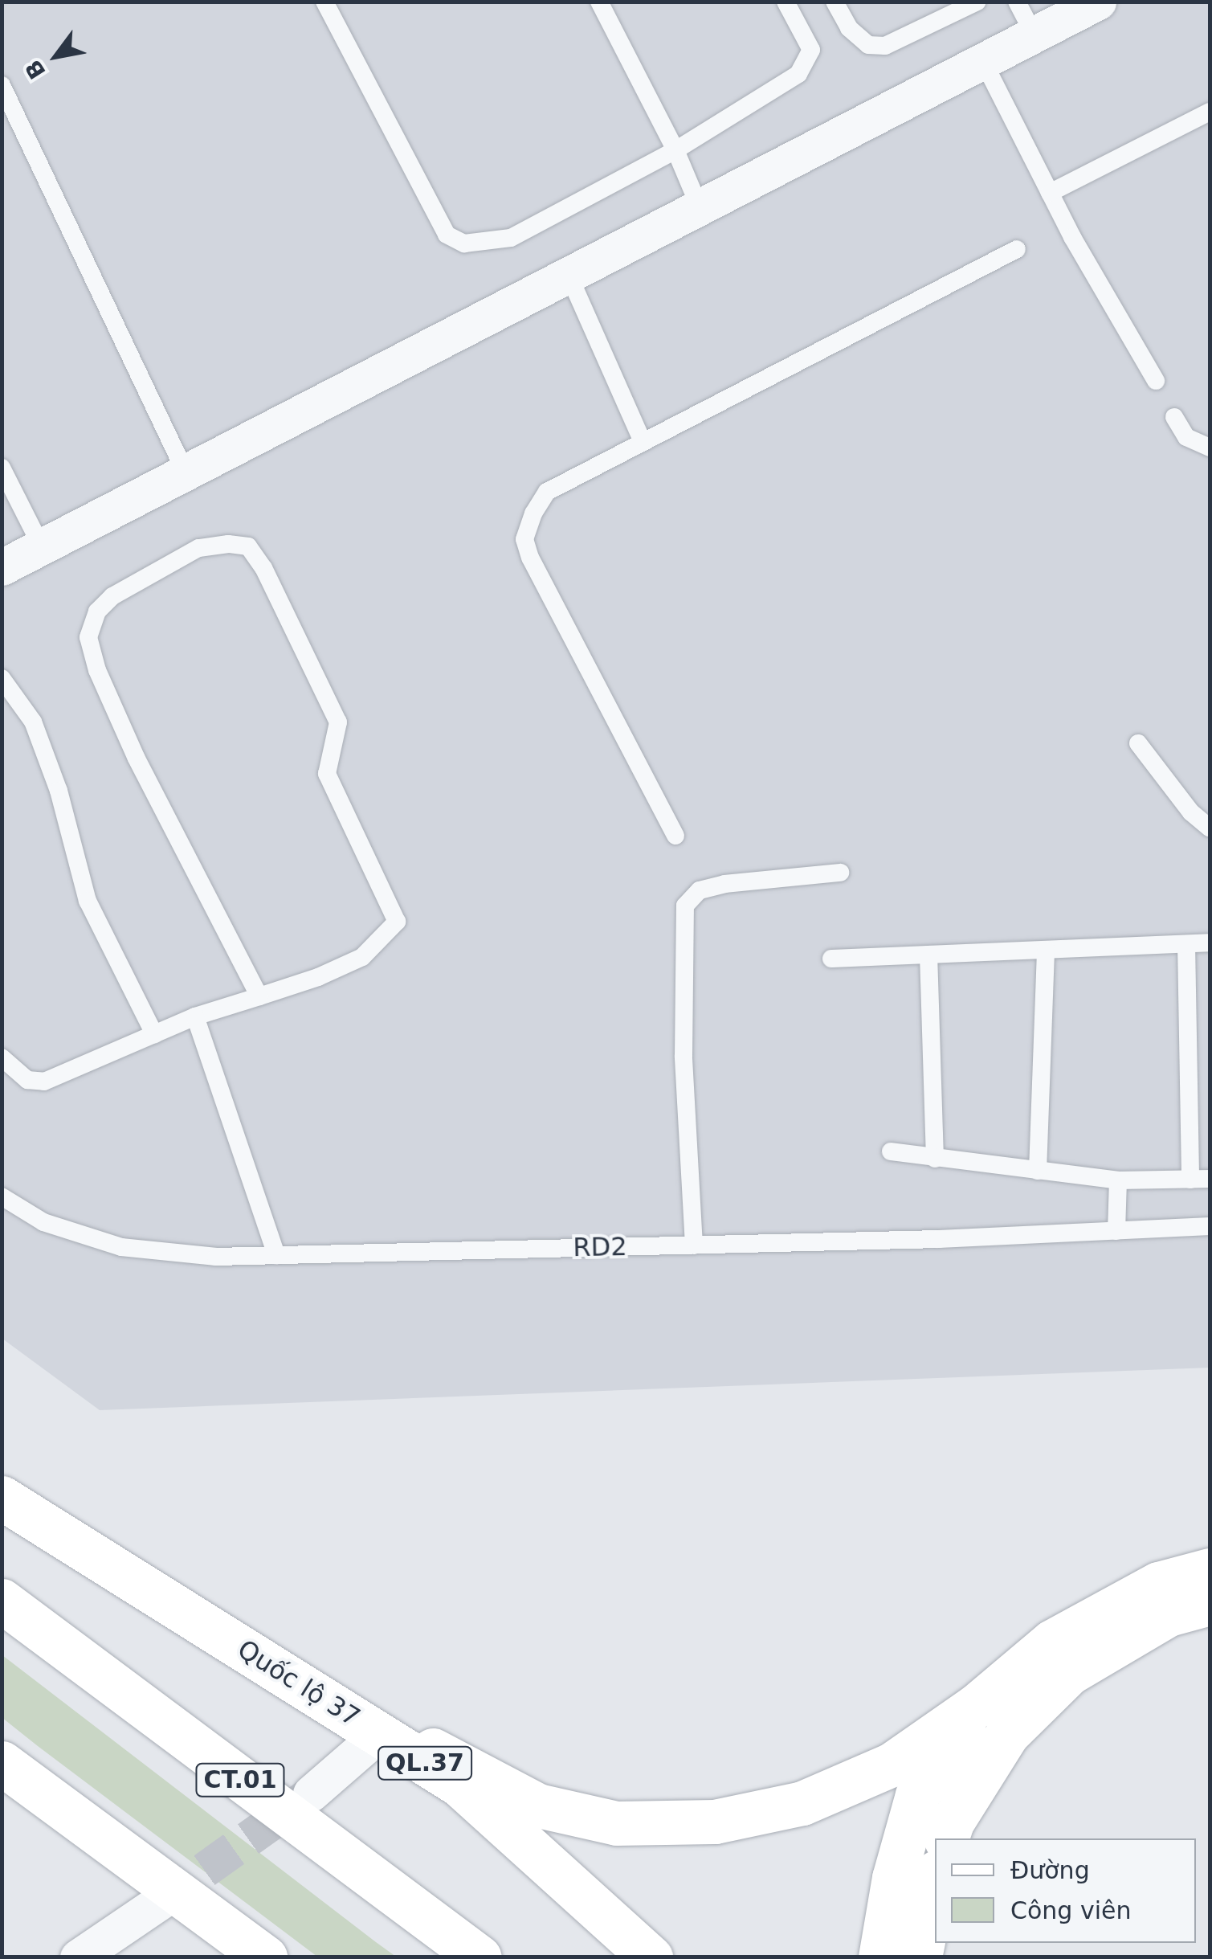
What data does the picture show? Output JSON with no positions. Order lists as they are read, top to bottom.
{
  "streets": {
    "main road": ["Quốc lộ 37", "QL.37", "CT.01"],
    "lane": ["RD2"]
  },
  "legend": ["Đường", "Công viên"],
  "north": "bottom left"
}
